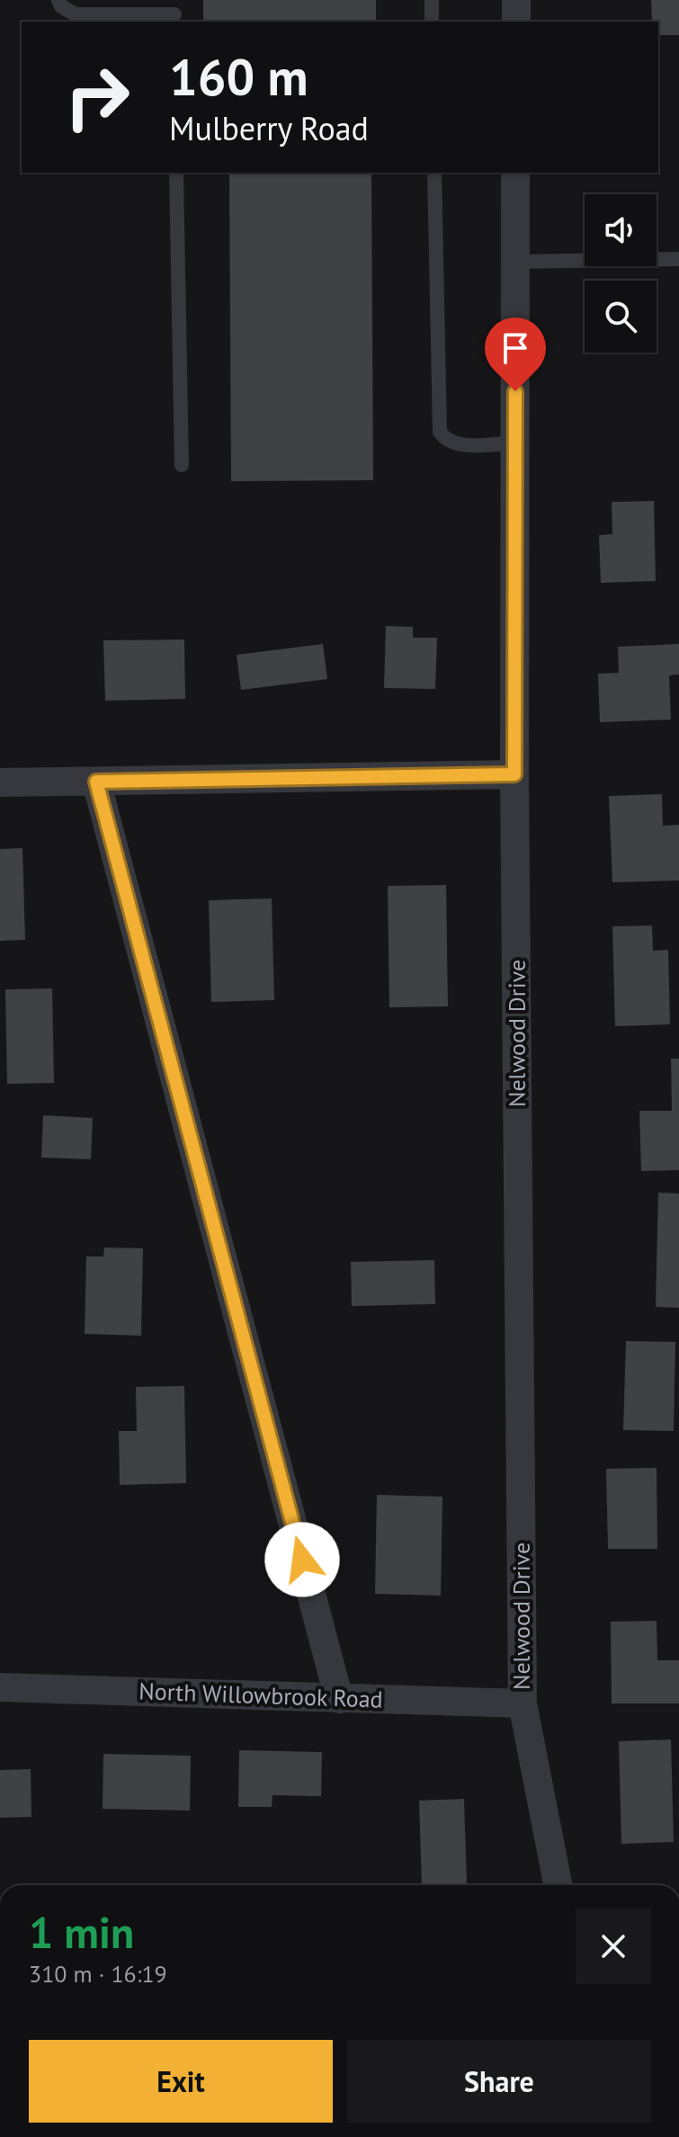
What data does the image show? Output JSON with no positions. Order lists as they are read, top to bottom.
{
  "streets": {
    "street": ["Nelwood Drive", "North Willowbrook Road"]
  },
  "crossings": [
    ["Nelwood Drive", "North Willowbrook Road"]
  ],
  "page": {
    "turn": ["160 m", "Mulberry Road"],
    "heading": ["1 min", "310 m · 16:19"],
    "buttons": ["Exit", "Share"]
  }
}
